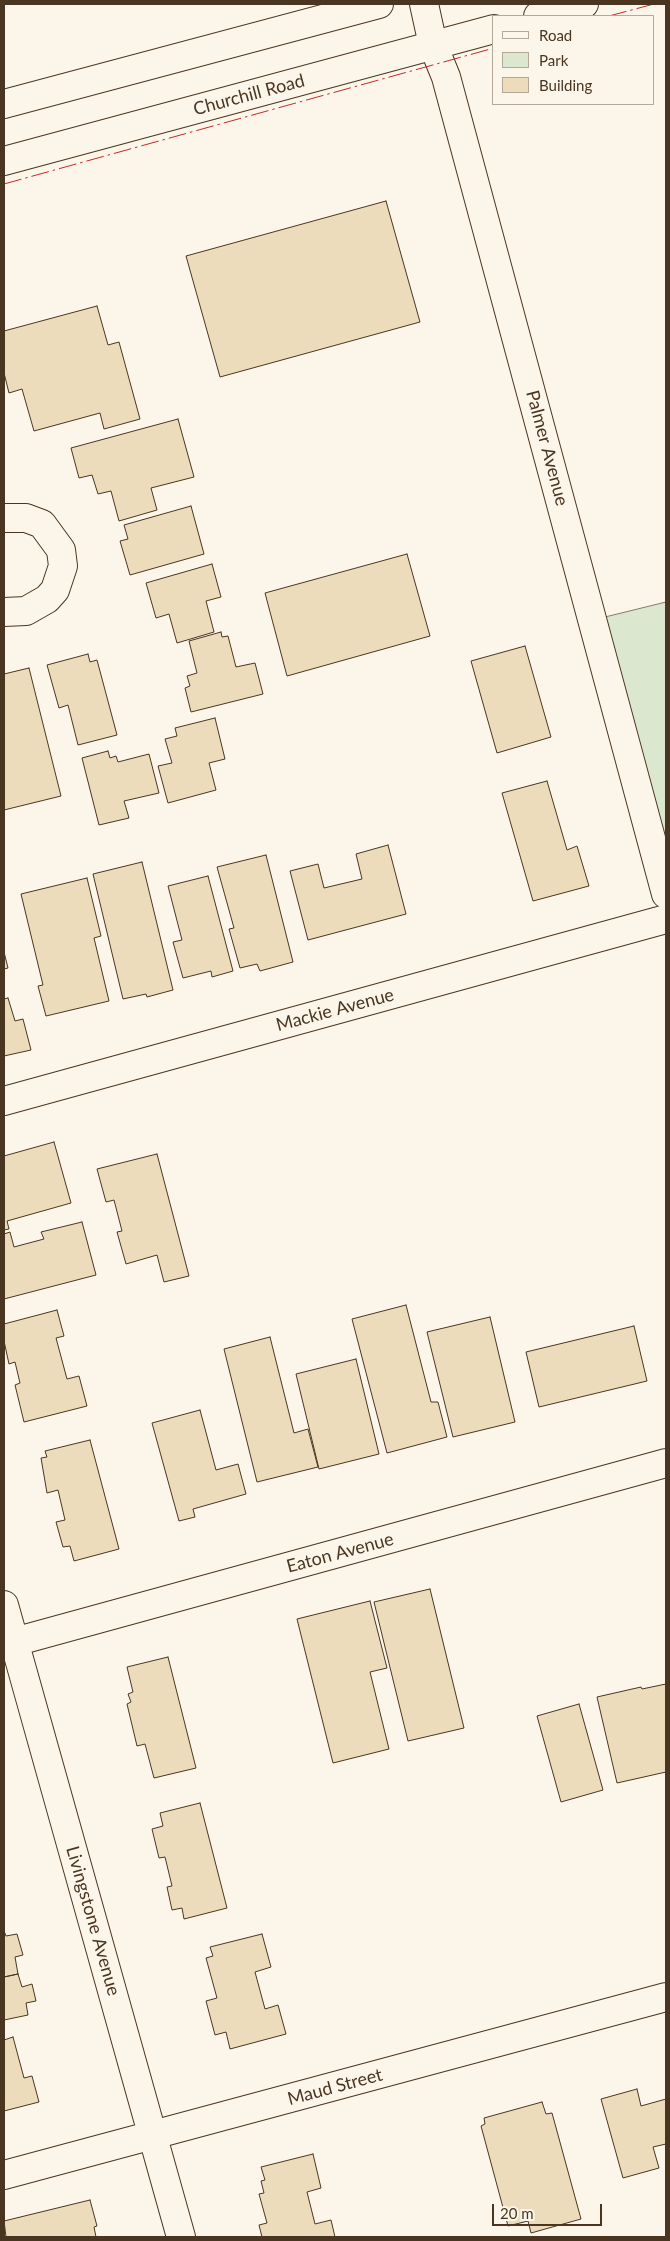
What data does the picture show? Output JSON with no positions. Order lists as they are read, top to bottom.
{
  "streets": {
    "street": [
      "Churchill Road",
      "Palmer Avenue",
      "Mackie Avenue",
      "Eaton Avenue",
      "Livingstone Avenue",
      "Maud Street"
    ]
  },
  "crossings": [
    ["Churchill Road", "Palmer Avenue"],
    ["Eaton Avenue", "Livingstone Avenue"],
    ["Livingstone Avenue", "Maud Street"]
  ],
  "legend": ["Road", "Park", "Building"],
  "scale_bar": "20 m"
}
